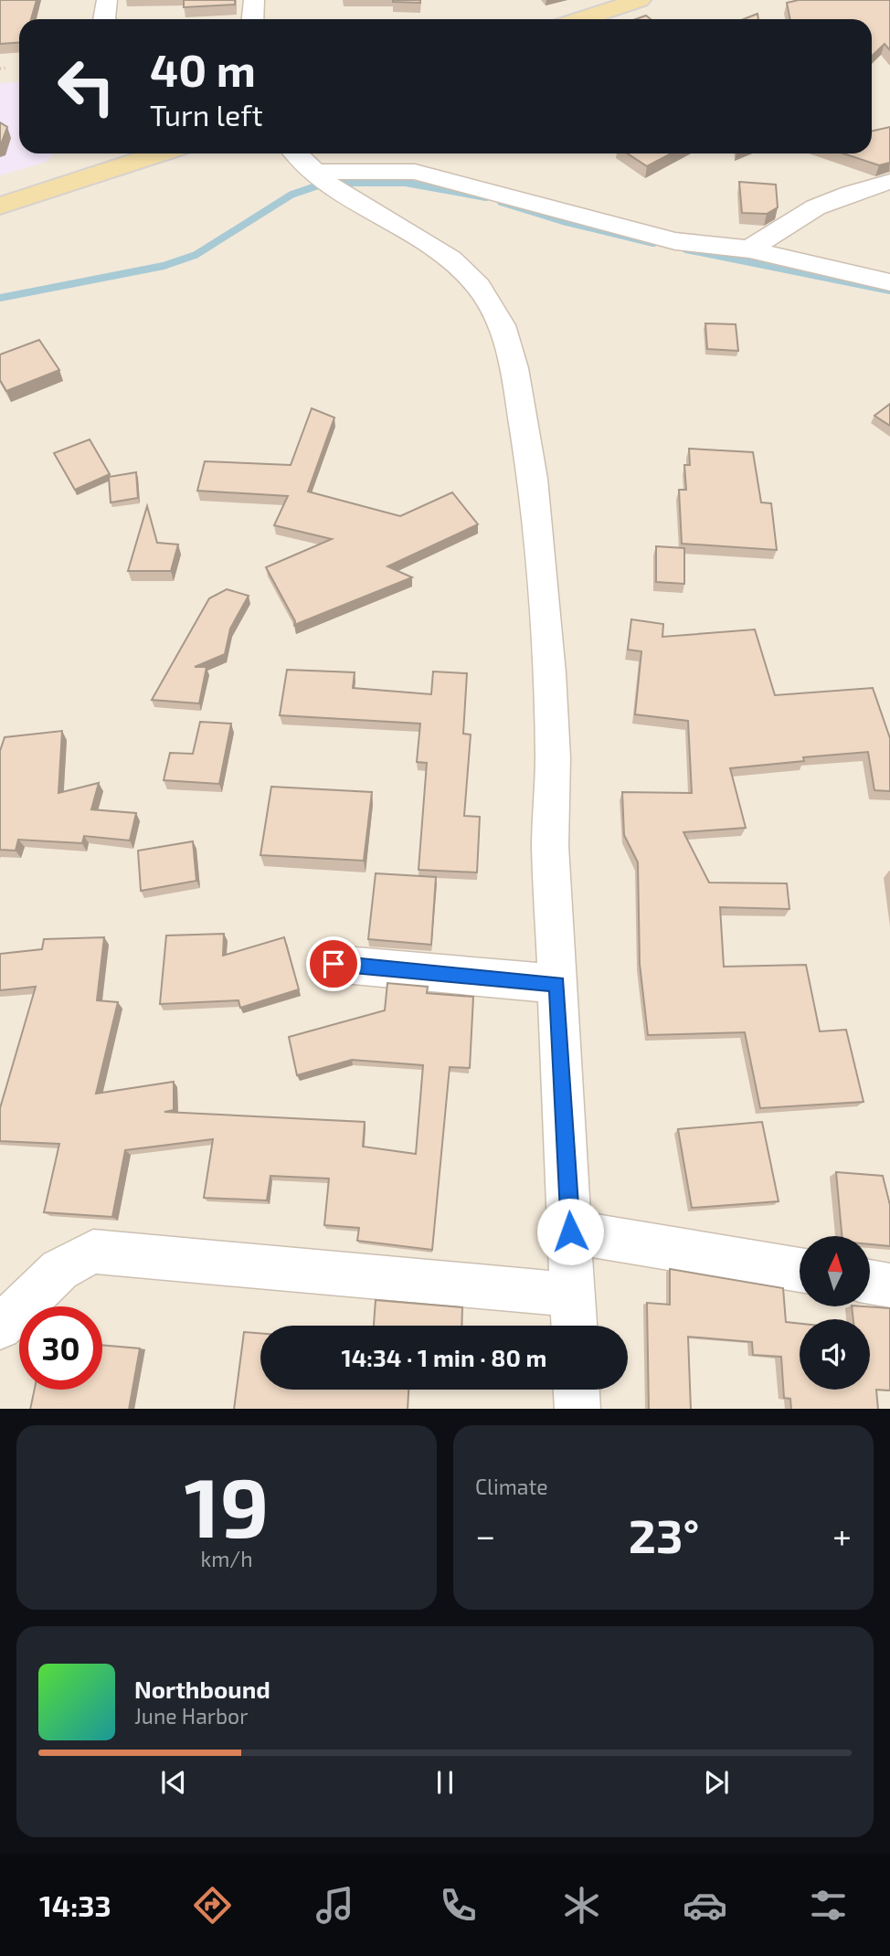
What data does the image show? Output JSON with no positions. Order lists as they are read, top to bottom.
{
  "north": "top",
  "page": {
    "turn": ["40 m", "Turn left"],
    "limit": "30",
    "trip": "14:34 · 1 min · 80 m",
    "tile": [
      ["19", "km/h"],
      "Climate"
    ],
    "heat": ["−", "23°", "+"],
    "song": ["Northbound", "June Harbor"],
    "tabs": "14:33"
  }
}
